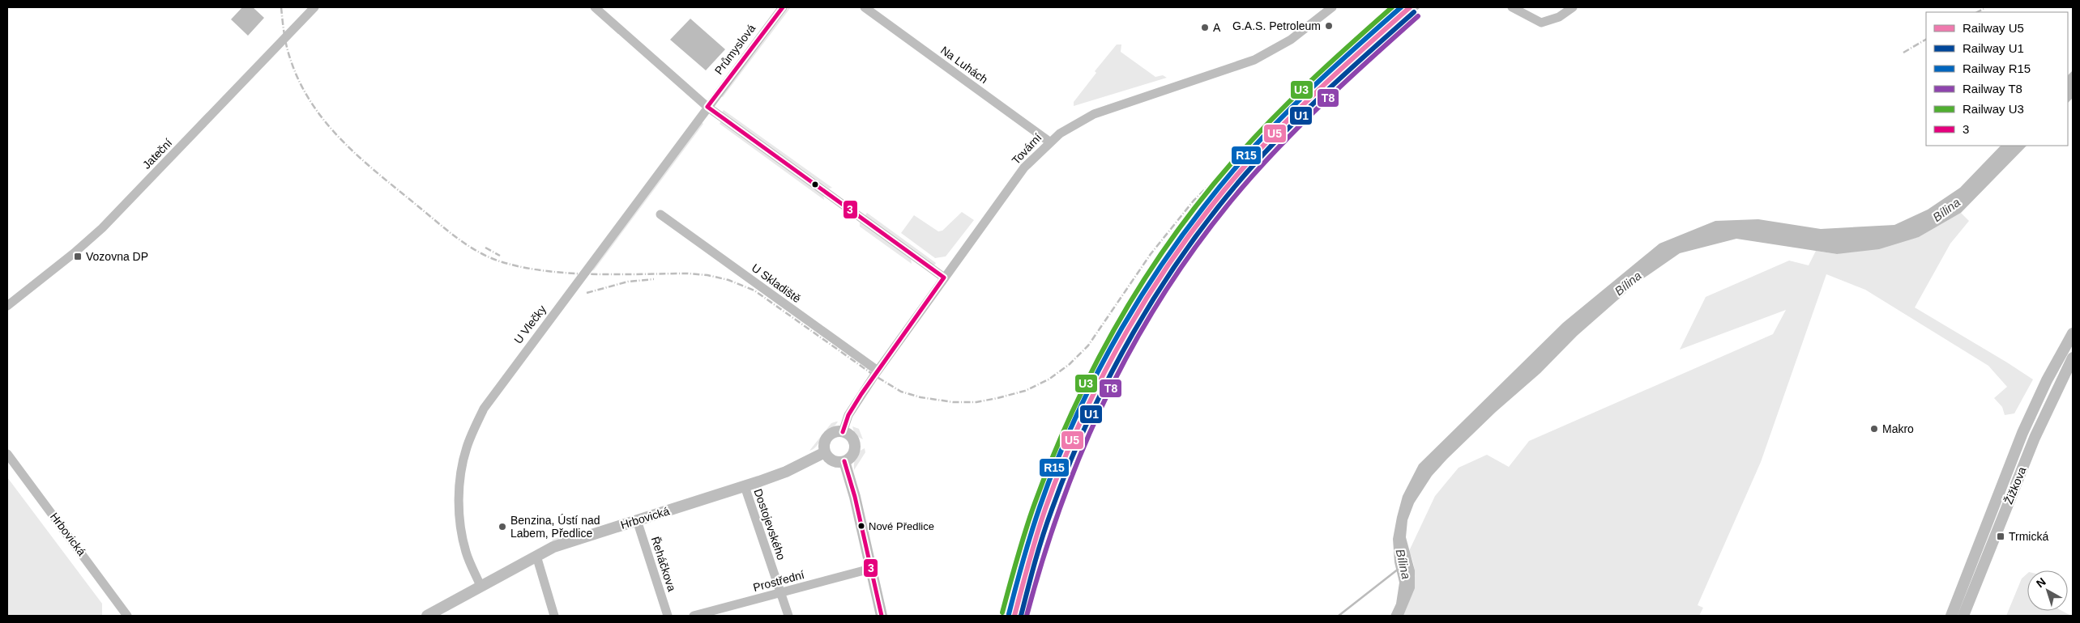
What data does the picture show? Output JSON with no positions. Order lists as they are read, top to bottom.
{
  "streets": {
    "main road": ["Žižkova", "Hrbovická"],
    "street": [
      "Průmyslová",
      "Na Luhách",
      "Tovární",
      "Jateční",
      "U Skladiště",
      "U Vlečky",
      "Dostojevského",
      "Řeháčkova",
      "Prostřední"
    ]
  },
  "crossings": [
    ["Průmyslová", "U Vlečky"],
    ["Na Luhách", "Tovární"],
    ["Tovární", "U Skladiště"],
    ["Tovární", "Hrbovická"],
    ["U Vlečky", "Hrbovická"],
    ["Hrbovická", "Dostojevského"],
    ["Hrbovická", "Řeháčkova"],
    ["Dostojevského", "Prostřední"]
  ],
  "water": ["Bílina"],
  "places": {
    "other": [
      "G.A.S. Petroleum",
      "A",
      "Makro",
      "Nové Předlice",
      "Benzina, Ústí nad Labem, Předlice"
    ],
    "transit": ["Vozovna DP", "Trmická"]
  },
  "lines": [
    "rail line U5",
    "rail line R15",
    "rail line U3",
    "transit line 3",
    "rail line U1",
    "rail line T8"
  ],
  "legend": [
    "Railway U5",
    "Railway U1",
    "Railway R15",
    "Railway T8",
    "Railway U3",
    "3"
  ],
  "north": "top left"
}
